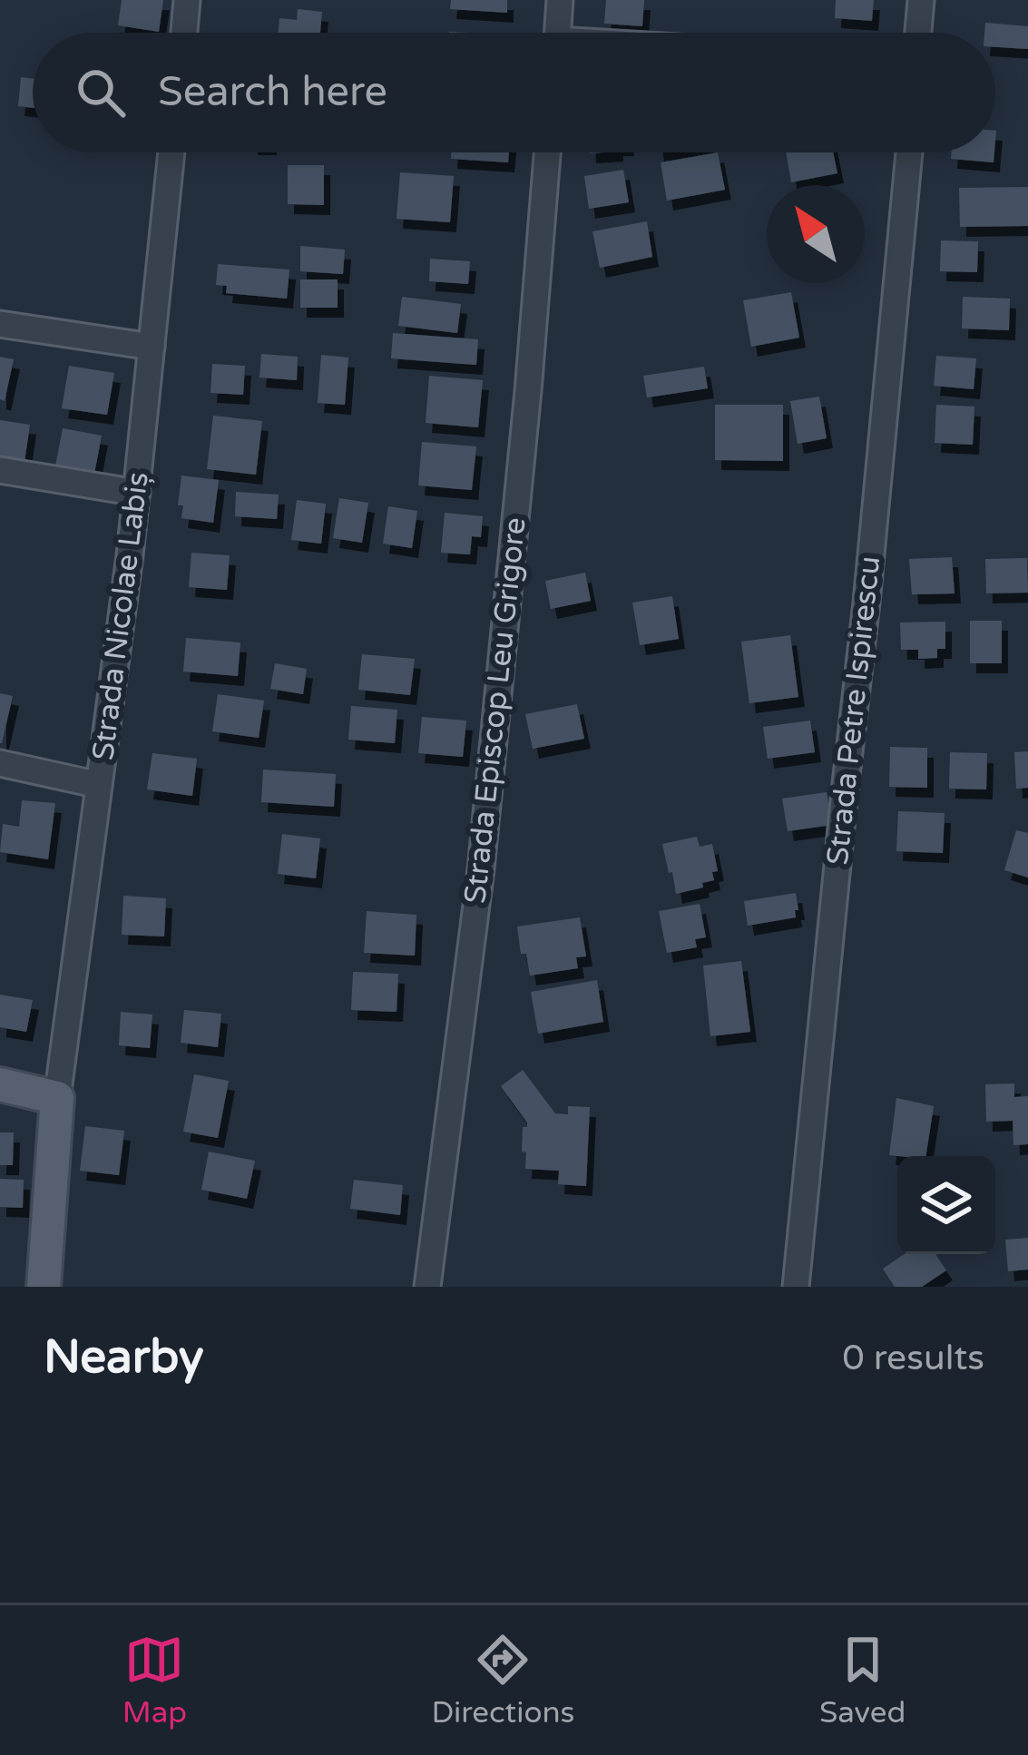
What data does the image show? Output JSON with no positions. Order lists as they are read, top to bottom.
{
  "streets": {
    "street": ["Strada Nicolae Labiș", "Strada Episcop Leu Grigore", "Strada Petre Ispirescu"]
  },
  "north": "top left",
  "page": {
    "search": "Search here",
    "heading": ["Nearby", "0 results"],
    "nav": ["Map", "Directions", "Saved"]
  }
}
